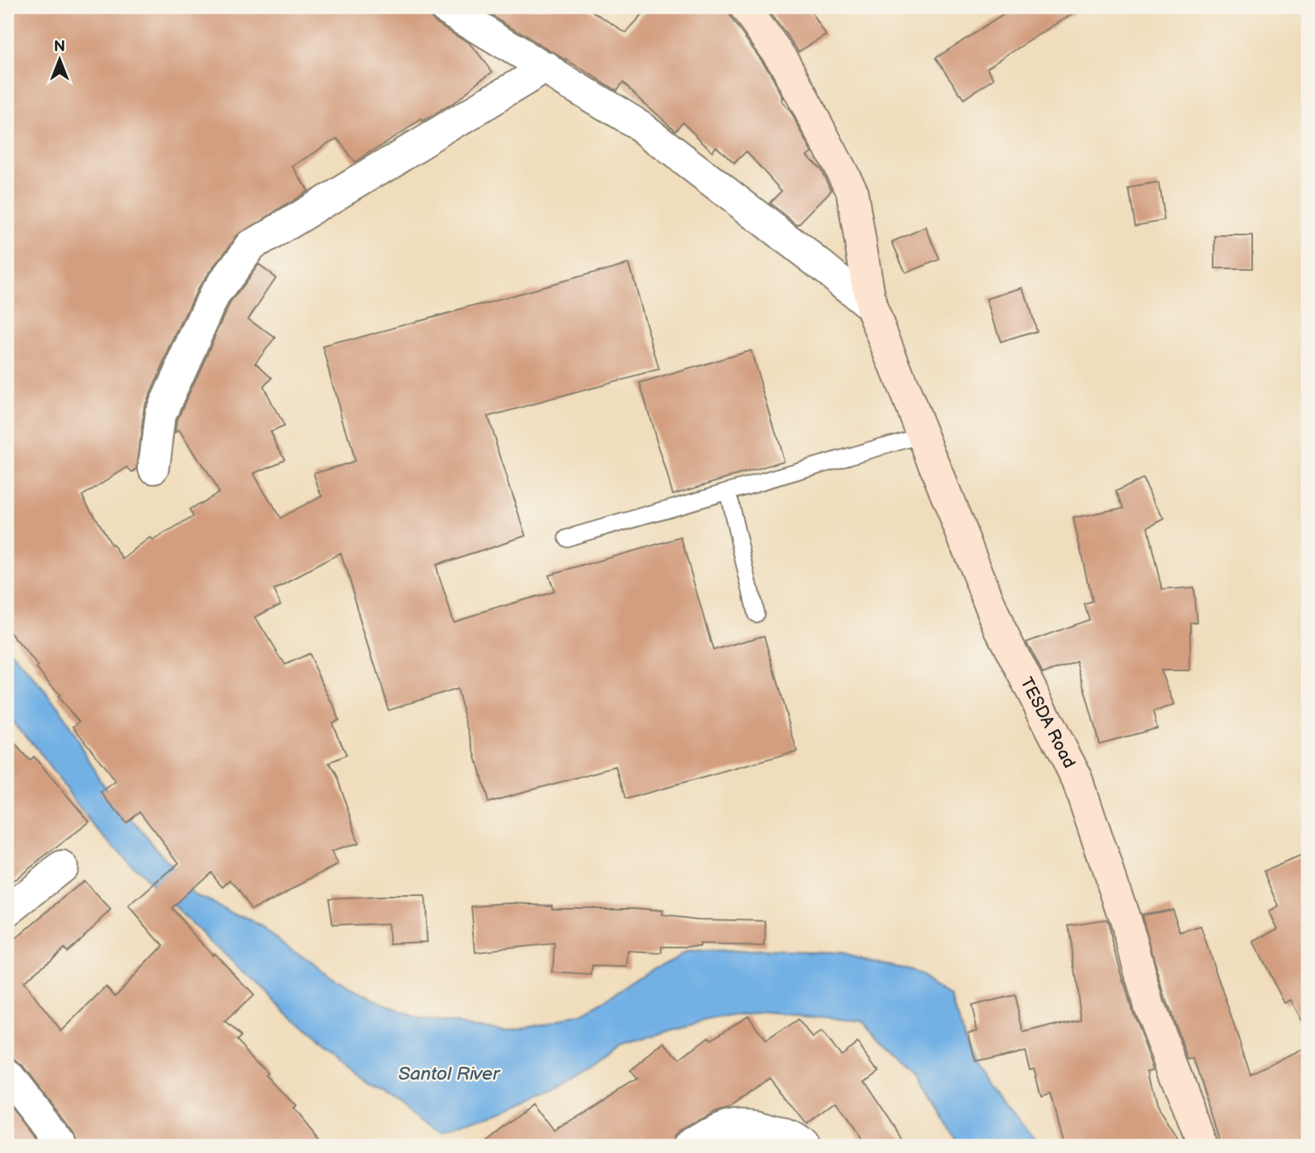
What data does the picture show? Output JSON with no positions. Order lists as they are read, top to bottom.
{
  "streets": {
    "street": ["TESDA Road"]
  },
  "water": ["Santol River"],
  "north": "top"
}
